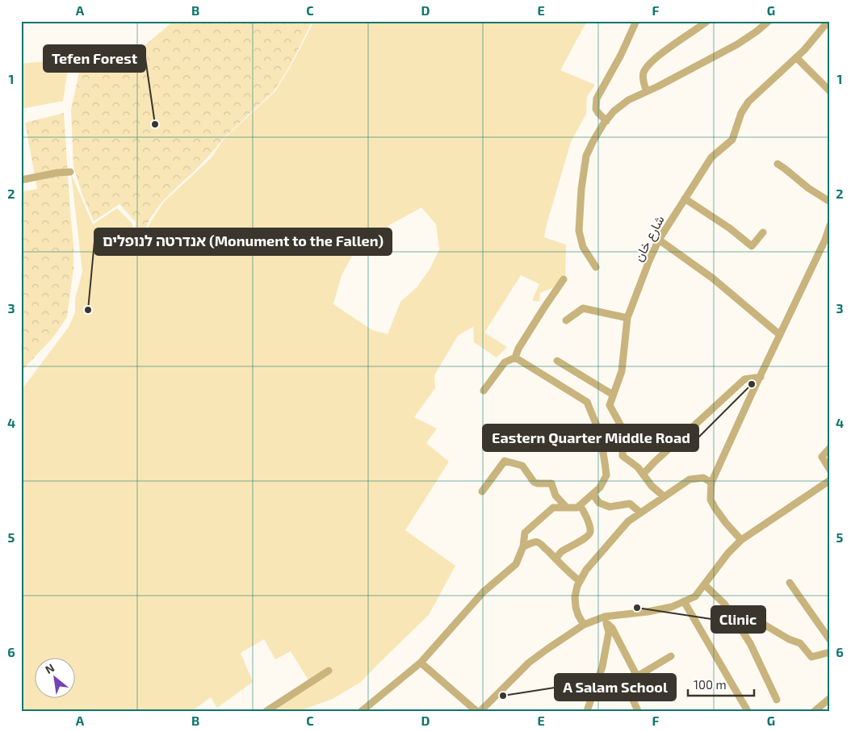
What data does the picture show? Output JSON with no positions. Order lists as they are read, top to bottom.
{
  "streets": {
    "street": ["شارع خان"]
  },
  "places": [
    "Tefen Forest",
    "אנדרטה לנופלים (Monument to the Fallen)",
    "Eastern Quarter Middle Road",
    "Clinic",
    "A Salam School"
  ],
  "scale_bar": "100 m",
  "north": "top left",
  "grid": {
    "columns": [
      "A",
      "B",
      "C",
      "D",
      "E",
      "F",
      "G"
    ],
    "rows": [
      "1",
      "2",
      "3",
      "4",
      "5",
      "6"
    ]
  }
}
